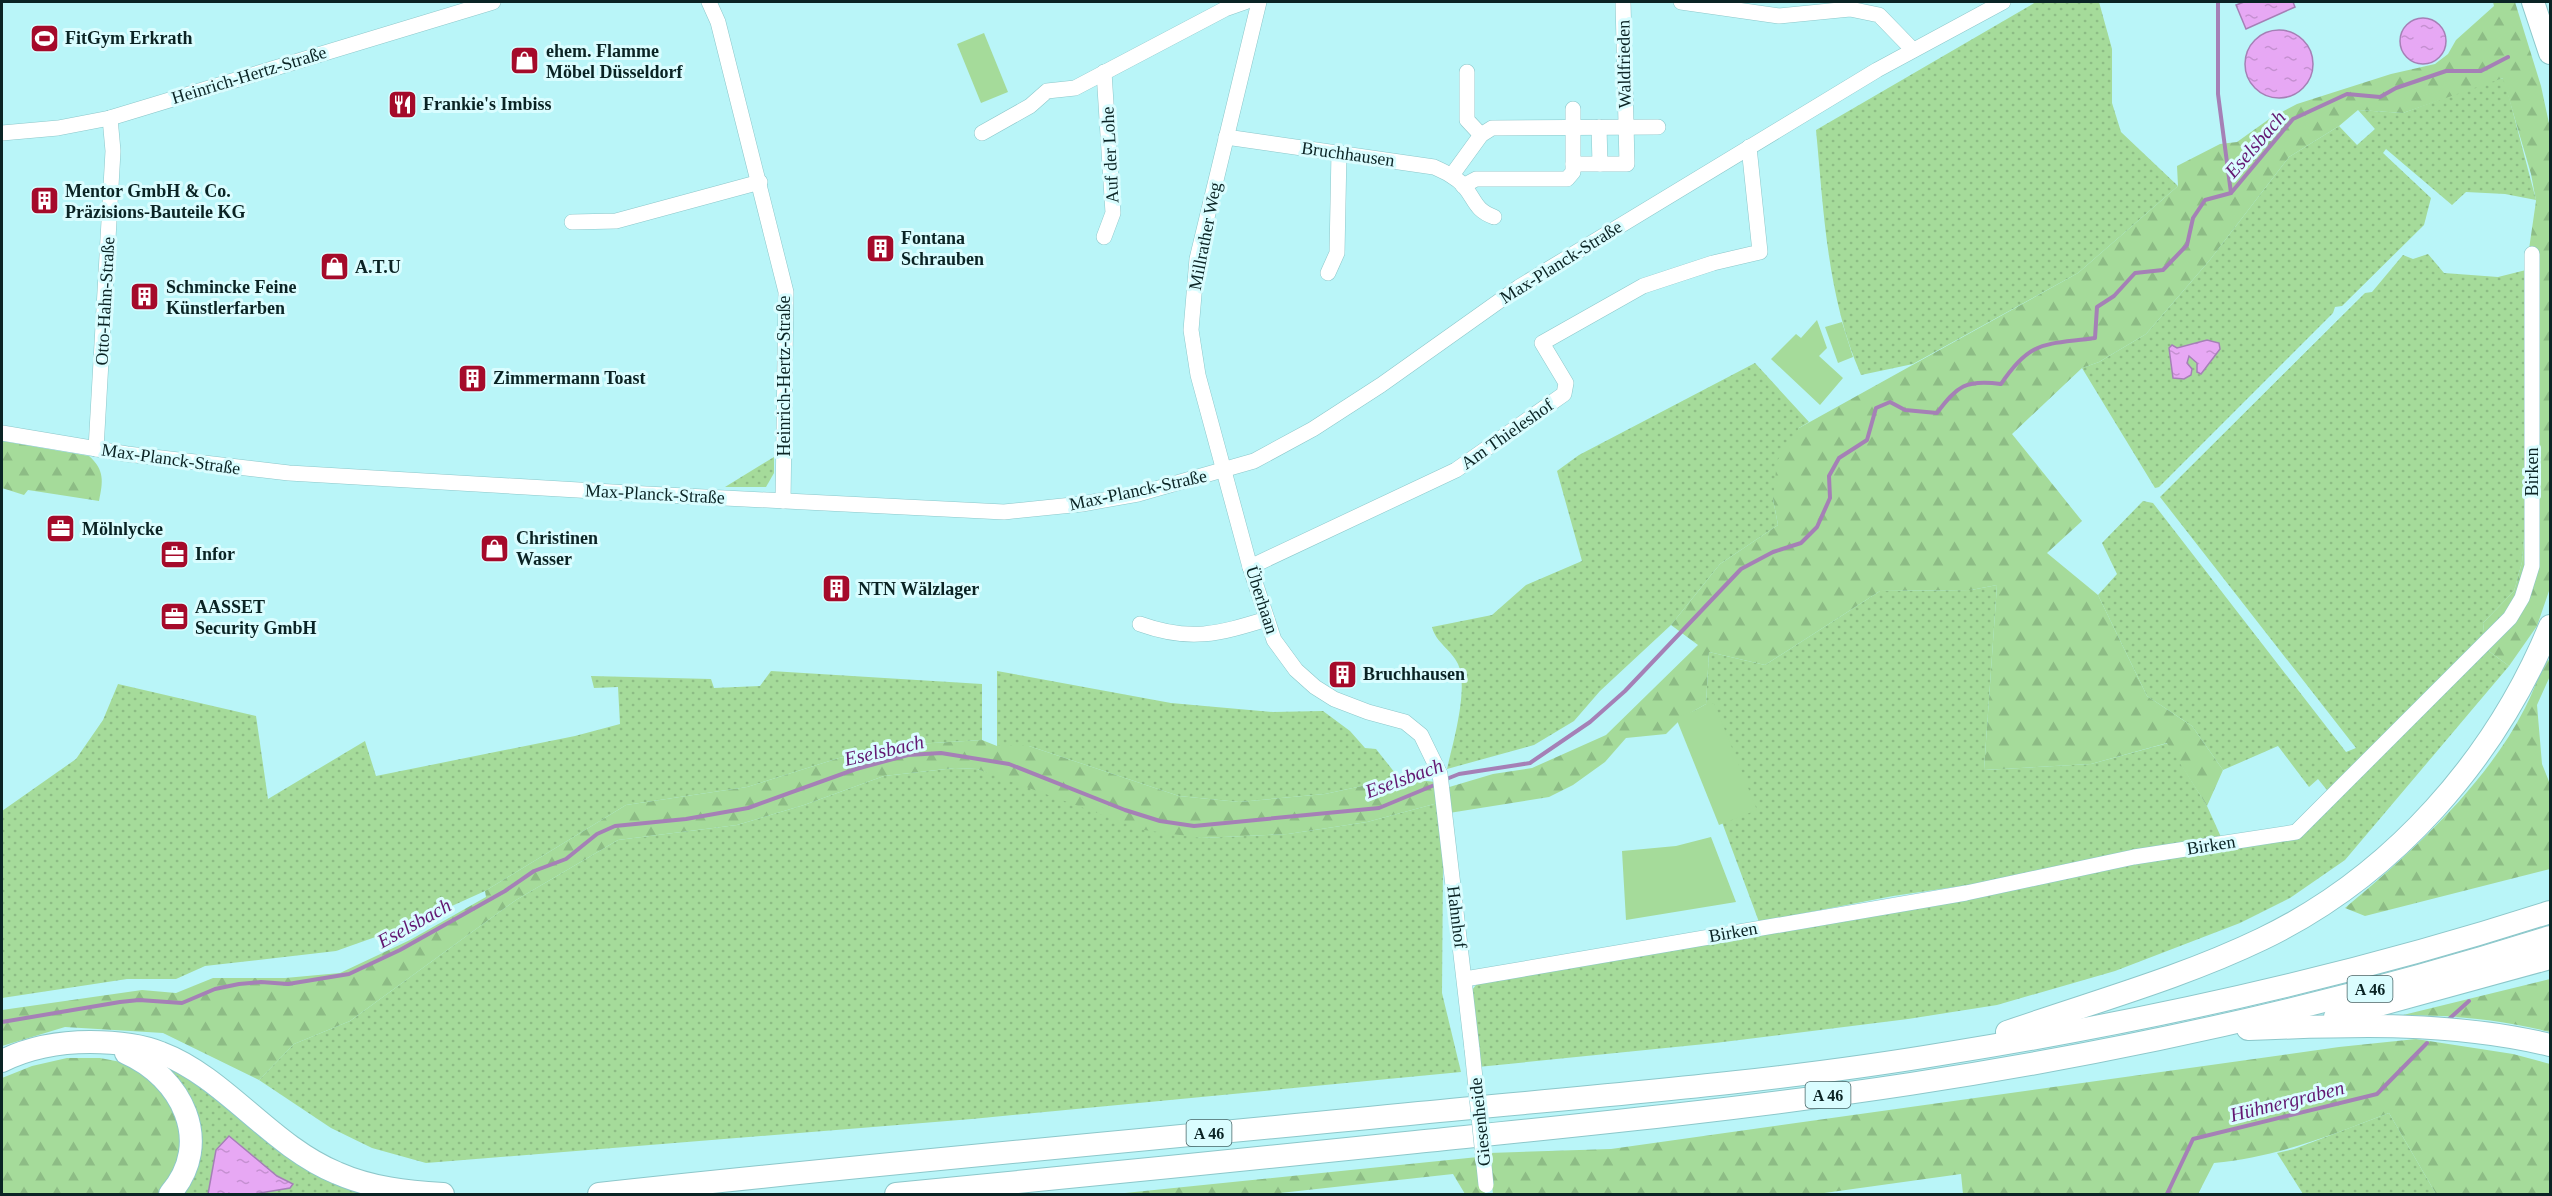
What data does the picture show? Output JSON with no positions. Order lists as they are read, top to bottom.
{
  "streets": {
    "highway": ["A 46"],
    "street": [
      "Waldfrieden",
      "Heinrich-Hertz-Straße",
      "Bruchhausen",
      "Auf der Lohe",
      "Millrather Weg",
      "Max-Planck-Straße",
      "Otto-Hahn-Straße",
      "Am Thieleshof",
      "Birken",
      "Überhaan",
      "Hahnhof",
      "Giesenheide"
    ]
  },
  "crossings": [
    ["Heinrich-Hertz-Straße", "Max-Planck-Straße"],
    ["Heinrich-Hertz-Straße", "Otto-Hahn-Straße"],
    ["Bruchhausen", "Millrather Weg"],
    ["Millrather Weg", "Max-Planck-Straße"],
    ["Millrather Weg", "Überhaan"],
    ["Max-Planck-Straße", "Otto-Hahn-Straße"],
    ["Max-Planck-Straße", "Am Thieleshof"],
    ["Max-Planck-Straße", "Überhaan"],
    ["Am Thieleshof", "Überhaan"],
    ["Birken", "Hahnhof"],
    ["Überhaan", "Hahnhof"],
    ["Hahnhof", "Giesenheide"]
  ],
  "water": ["Eselsbach", "Hühnergraben"],
  "places": {
    "sports": ["FitGym Erkrath"],
    "shop": ["ehem. Flamme Möbel Düsseldorf", "A.T.U", "Christinen Wasser"],
    "restaurant": ["Frankie's Imbiss"],
    "building": [
      "Mentor GmbH & Co. Präzisions-Bauteile KG",
      "Fontana Schrauben",
      "Schmincke Feine Künstlerfarben",
      "Zimmermann Toast",
      "NTN Wälzlager",
      "Bruchhausen"
    ],
    "office": ["Mölnlycke", "Infor", "AASSET Security GmbH"]
  }
}
